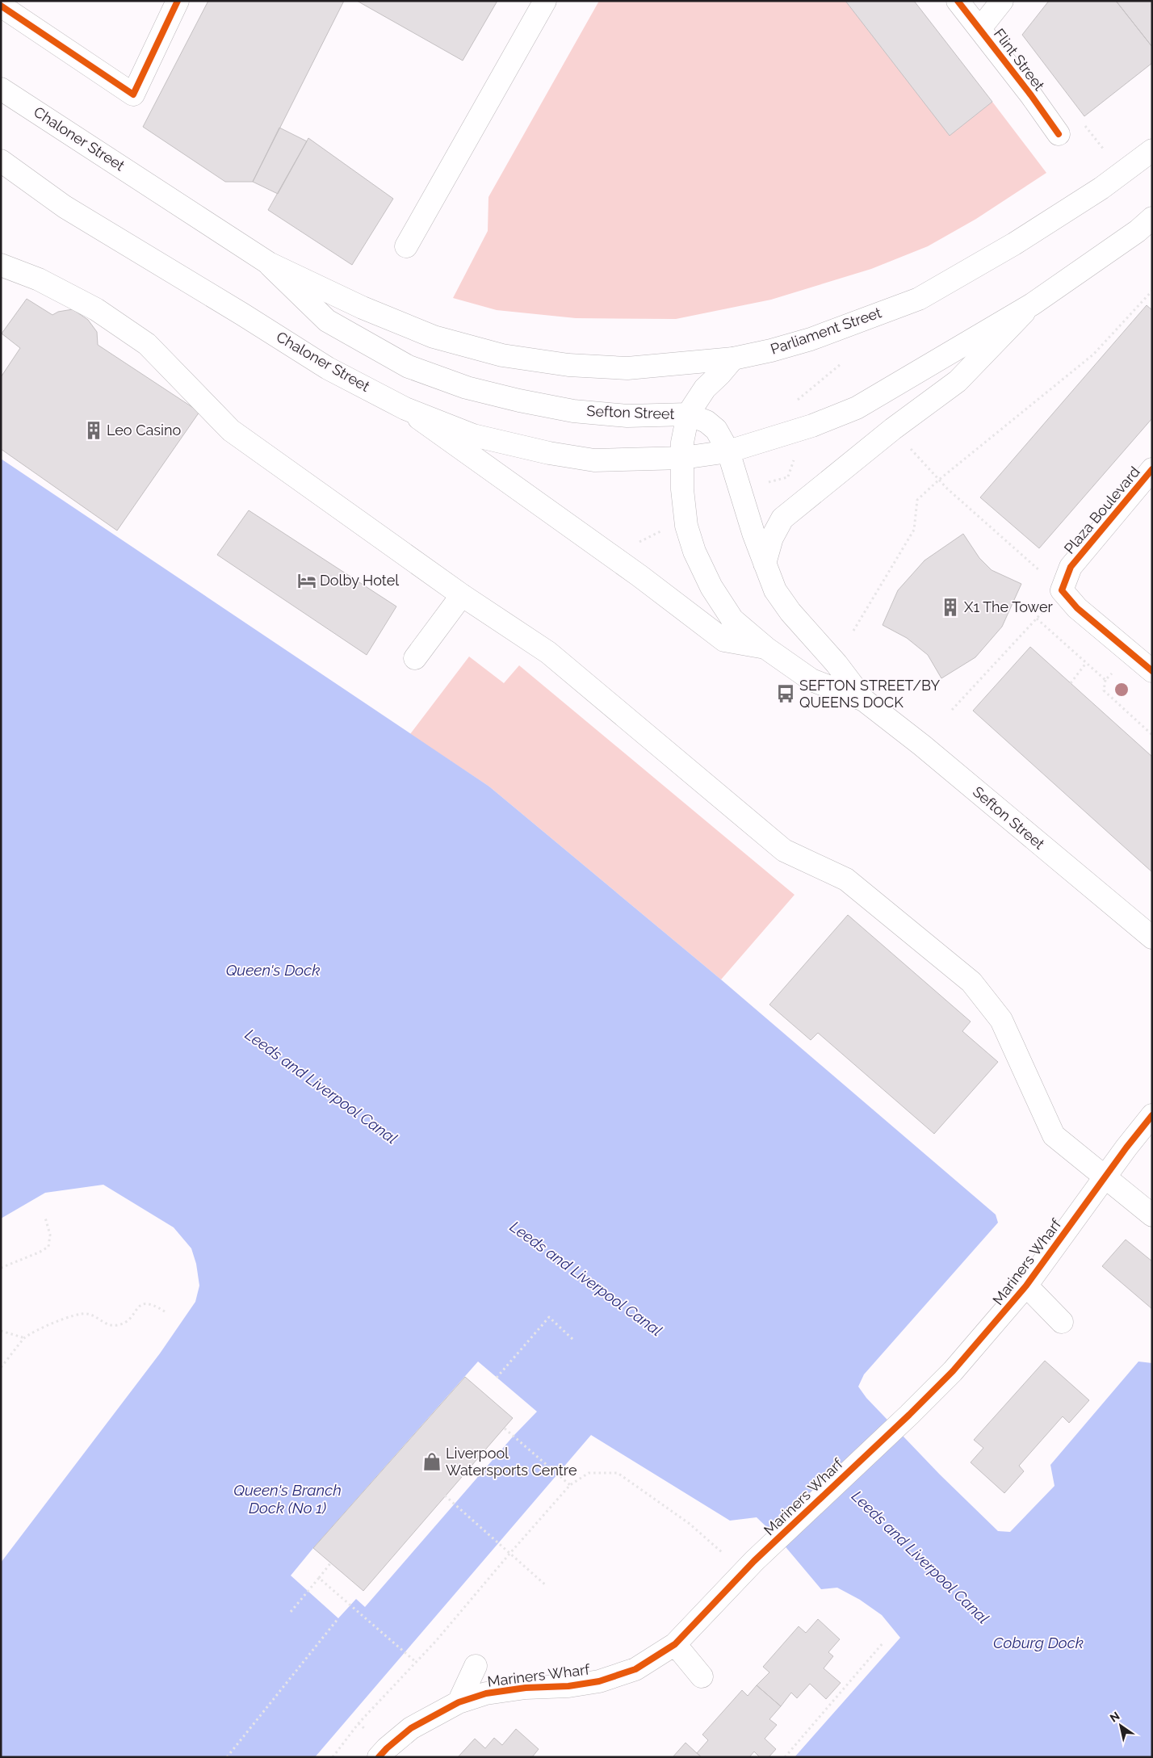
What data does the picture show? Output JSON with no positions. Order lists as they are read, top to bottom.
{
  "streets": {
    "main road": [
      "Flint Street",
      "Chaloner Street",
      "Parliament Street",
      "Sefton Street",
      "Plaza Boulevard",
      "Mariners Wharf"
    ]
  },
  "crossings": [
    ["Chaloner Street", "Parliament Street"],
    ["Chaloner Street", "Sefton Street"]
  ],
  "water": [
    "Queen's Dock",
    "Leeds and Liverpool Canal",
    "Queen's Branch Dock (No 1)",
    "Coburg Dock"
  ],
  "places": {
    "building": ["Leo Casino", "X1 The Tower"],
    "hotel": ["Dolby Hotel"],
    "bus stop": ["SEFTON STREET/BY QUEENS DOCK"],
    "shop": ["Liverpool Watersports Centre"]
  },
  "north": "top left"
}
